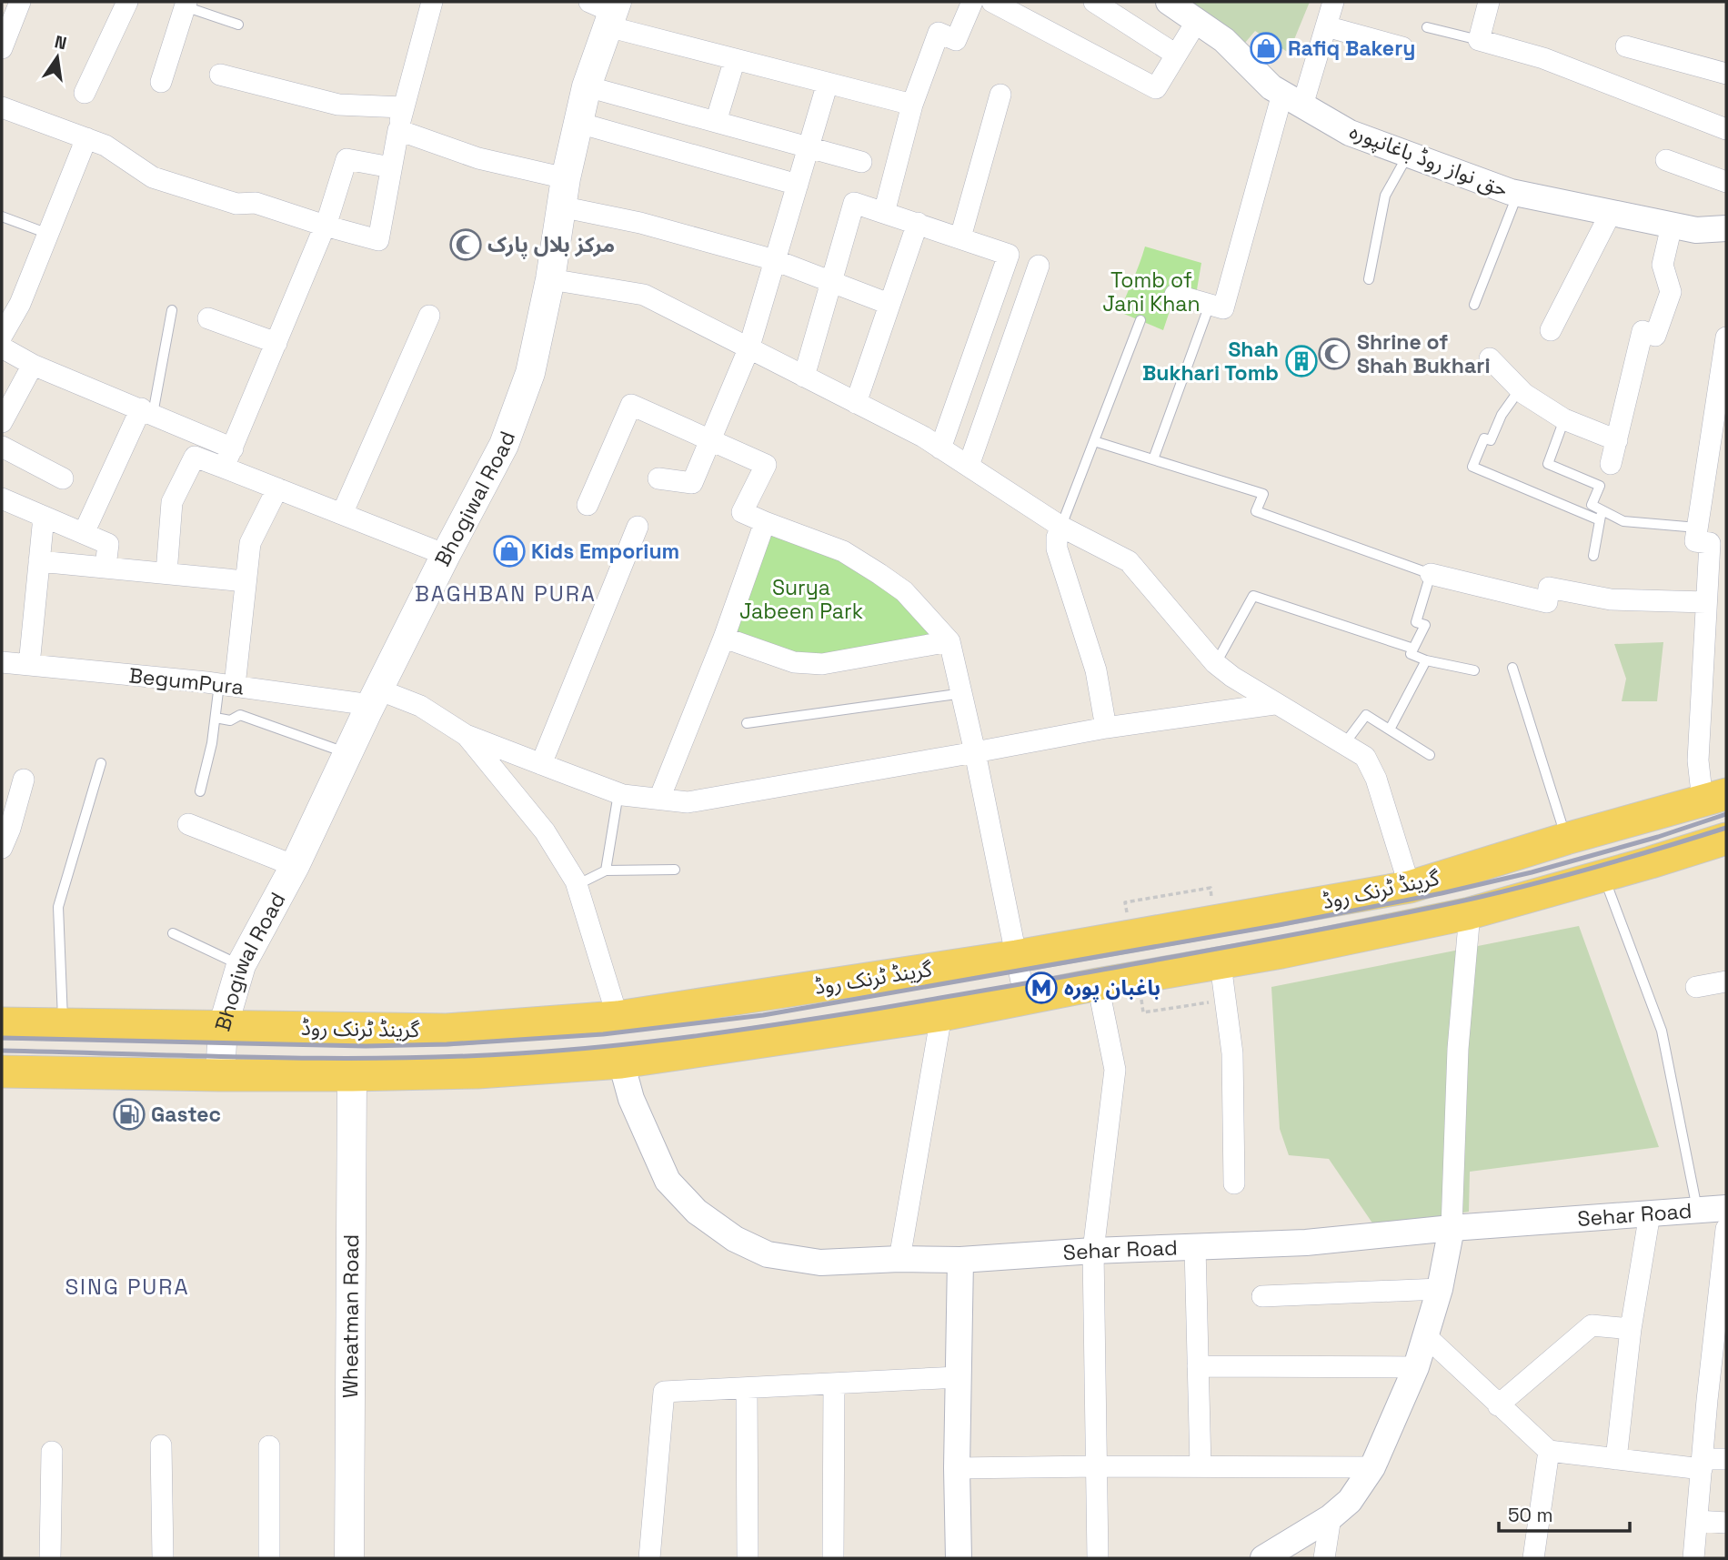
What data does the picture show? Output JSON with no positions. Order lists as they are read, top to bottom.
{
  "streets": {
    "main road": ["Bhogiwal Road", "گرینڈ ٹرنک روڈ", "Wheatman Road"],
    "street": ["حق نواز روڈ باغانپورہ", "BegumPura", "Sehar Road"]
  },
  "crossings": [
    ["Bhogiwal Road", "BegumPura"],
    ["Bhogiwal Road", "گرینڈ ٹرنک روڈ"],
    ["گرینڈ ٹرنک روڈ", "Sehar Road"],
    ["گرینڈ ٹرنک روڈ", "Wheatman Road"]
  ],
  "districts": ["BAGHBAN PURA", "SING PURA"],
  "parks": ["Tomb of Jani Khan", "Surya Jabeen Park"],
  "places": {
    "shop": ["Rafiq Bakery", "Kids Emporium"],
    "mosque": ["مرکز بلال پارک", "Shrine of Shah Bukhari"],
    "building": ["Shah Bukhari Tomb"],
    "metro station": ["باغبان پورہ"],
    "fuel station": ["Gastec"]
  },
  "scale_bar": "50 m",
  "north": "top"
}
